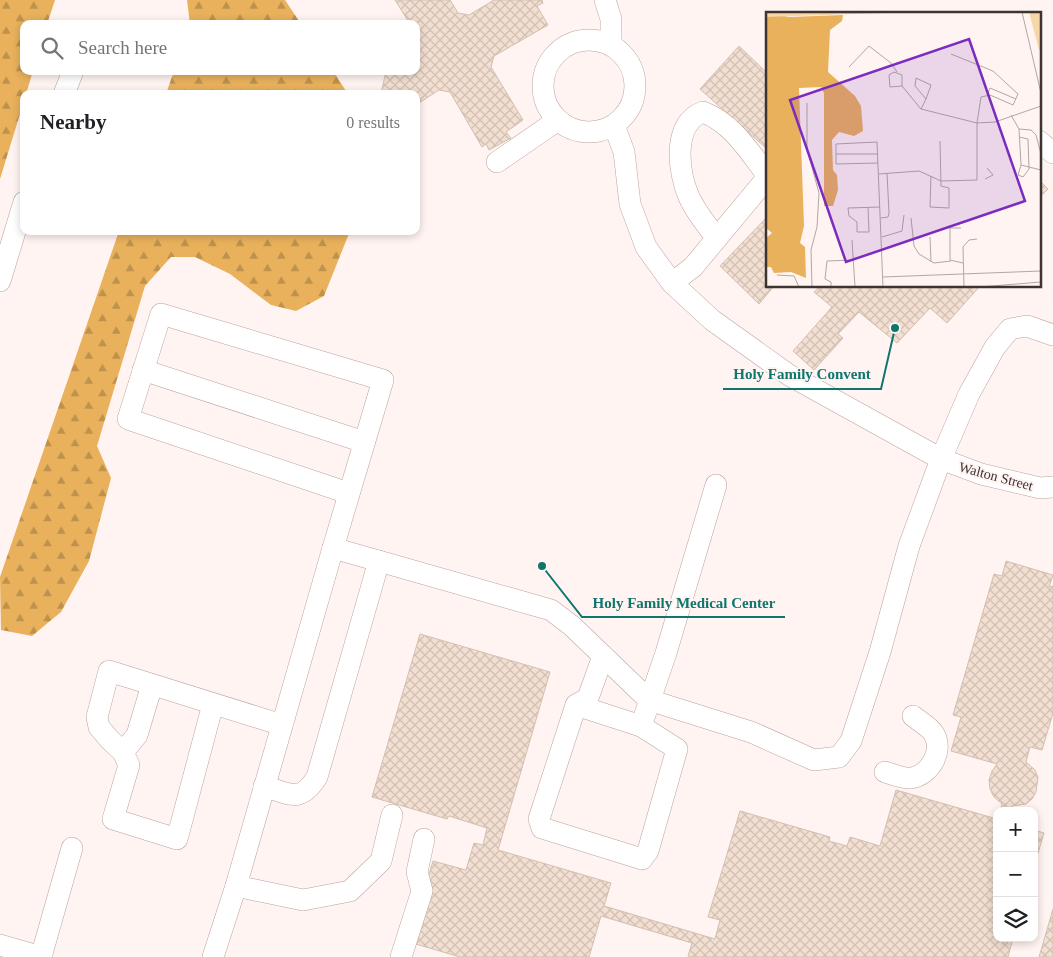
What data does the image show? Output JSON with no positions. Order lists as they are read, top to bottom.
{
  "streets": {
    "street": ["Walton Street"]
  },
  "places": ["Holy Family Convent", "Holy Family Medical Center"],
  "page": {
    "search": "Search here",
    "heading": ["Nearby", "0 results"],
    "map_buttons": ["+", "−"]
  }
}
